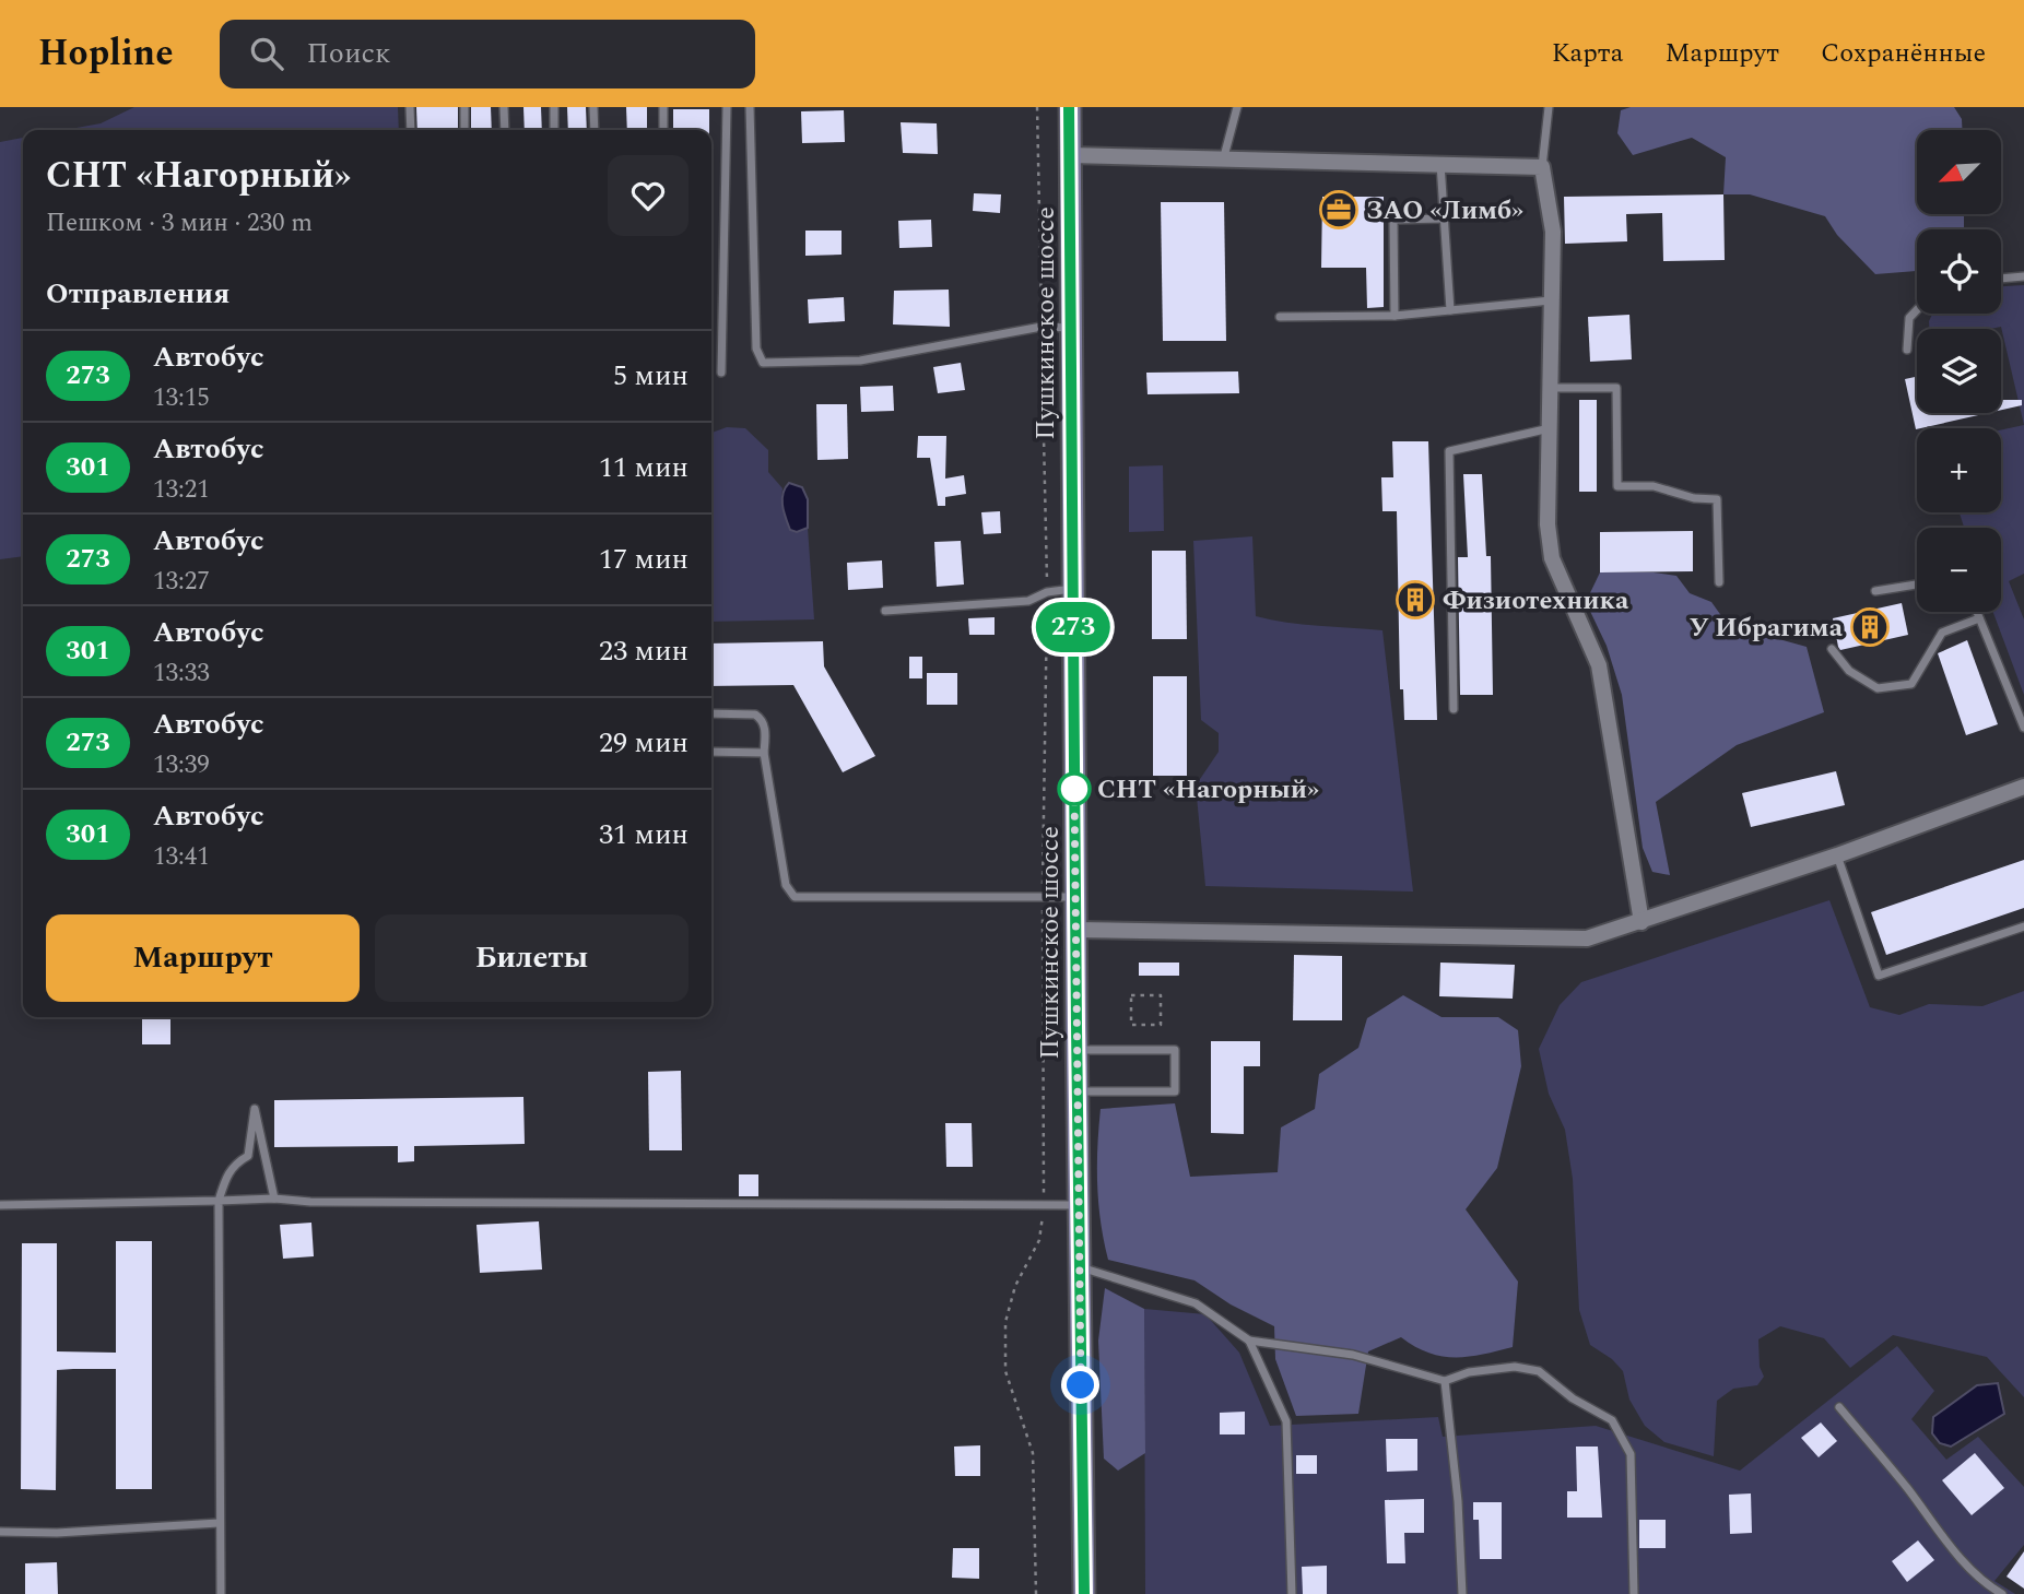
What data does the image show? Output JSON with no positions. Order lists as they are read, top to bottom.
{
  "streets": {
    "main road": ["Пушкинское шоссе"]
  },
  "places": {
    "office": ["ЗАО «Лимб»"],
    "building": ["Физиотехника", "У Ибрагима"],
    "other": ["СНТ «Нагорный»"]
  },
  "lines": ["bus line 273"],
  "north": "bottom left",
  "page": {
    "header": "Hopline",
    "search": "Поиск",
    "nav": ["Карта", "Маршрут", "Сохранённые"],
    "on_map": "273",
    "map_buttons": ["+", "−"],
    "heading": [
      ["СНТ «Нагорный»", "Пешком · 3 мин · 230 m"],
      "Отправления"
    ],
    "list": [
      {
        "mark": "273",
        "name": "Автобус",
        "note": "13:15",
        "value": "5 мин"
      },
      {
        "mark": "301",
        "name": "Автобус",
        "note": "13:21",
        "value": "11 мин"
      },
      {
        "mark": "273",
        "name": "Автобус",
        "note": "13:27",
        "value": "17 мин"
      },
      {
        "mark": "301",
        "name": "Автобус",
        "note": "13:33",
        "value": "23 мин"
      },
      {
        "mark": "273",
        "name": "Автобус",
        "note": "13:39",
        "value": "29 мин"
      },
      {
        "mark": "301",
        "name": "Автобус",
        "note": "13:41",
        "value": "31 мин"
      }
    ],
    "buttons": ["Маршрут", "Билеты"]
  }
}
